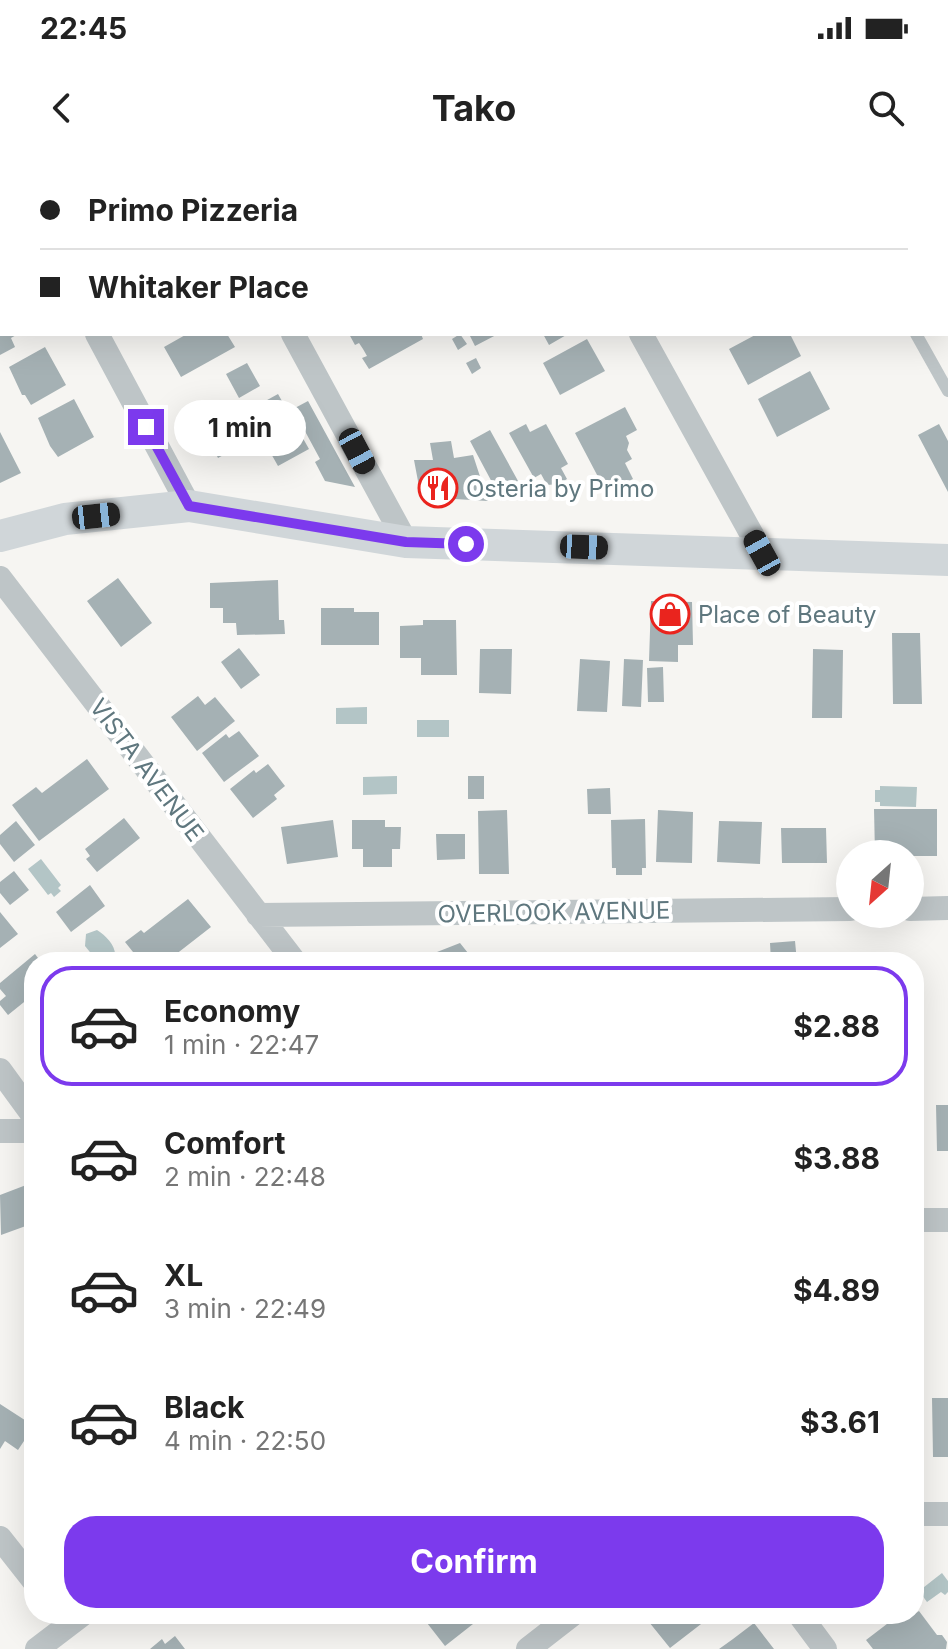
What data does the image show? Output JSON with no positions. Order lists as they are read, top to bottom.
{
  "streets": {
    "street": ["VISTA AVENUE", "OVERLOOK AVENUE"]
  },
  "crossings": [
    ["VISTA AVENUE", "OVERLOOK AVENUE"]
  ],
  "places": {
    "restaurant": ["Osteria by Primo"],
    "shop": ["Place of Beauty"]
  },
  "north": "bottom left",
  "page": {
    "status": "22:45",
    "header": "Tako",
    "banner": ["Primo Pizzeria", "Whitaker Place"],
    "bubble": "1 min",
    "list": [
      {
        "name": "Economy",
        "note": "1 min · 22:47",
        "value": "$2.88"
      },
      {
        "name": "Comfort",
        "note": "2 min · 22:48",
        "value": "$3.88"
      },
      {
        "name": "XL",
        "note": "3 min · 22:49",
        "value": "$4.89"
      },
      {
        "name": "Black",
        "note": "4 min · 22:50",
        "value": "$3.61"
      }
    ],
    "buttons": "Confirm"
  }
}
